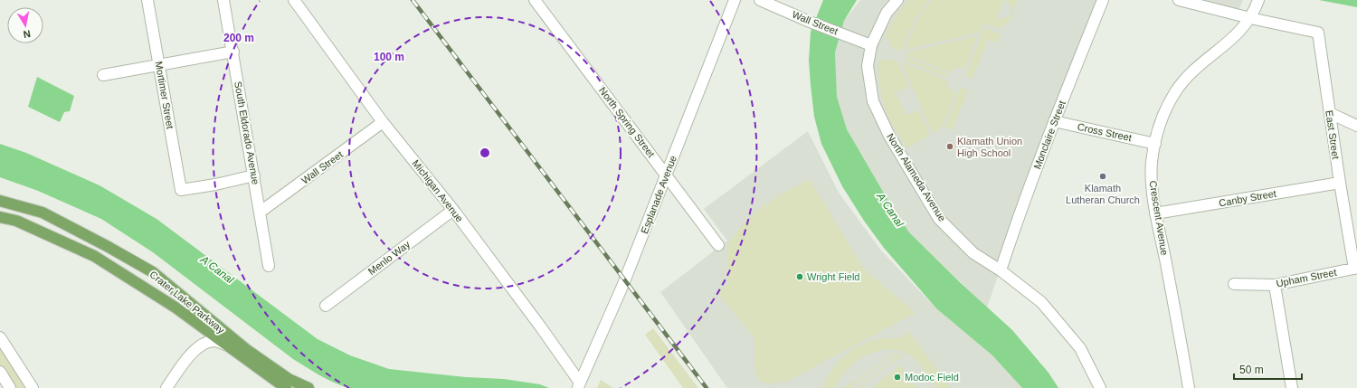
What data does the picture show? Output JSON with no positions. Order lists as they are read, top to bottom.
{
  "streets": {
    "main road": ["Crater Lake Parkway"],
    "street": [
      "Wall Street",
      "Mortimer Street",
      "North Spring Street",
      "Cross Street",
      "South Eldorado Avenue",
      "Monclaire Street",
      "East Street",
      "North Alameda Avenue",
      "Michigan Avenue",
      "Esplanade Avenue",
      "Canby Street",
      "Crescent Avenue",
      "Menlo Way",
      "Upham Street"
    ]
  },
  "crossings": [
    ["Wall Street", "South Eldorado Avenue"],
    ["Wall Street", "North Alameda Avenue"],
    ["Wall Street", "Michigan Avenue"],
    ["Mortimer Street", "South Eldorado Avenue"],
    ["North Spring Street", "Esplanade Avenue"],
    ["Cross Street", "Monclaire Street"],
    ["Cross Street", "Crescent Avenue"],
    ["Monclaire Street", "North Alameda Avenue"],
    ["East Street", "Canby Street"],
    ["East Street", "Crescent Avenue"],
    ["East Street", "Upham Street"],
    ["Michigan Avenue", "Esplanade Avenue"],
    ["Michigan Avenue", "Menlo Way"],
    ["Canby Street", "Crescent Avenue"]
  ],
  "water": ["A Canal"],
  "places": [
    "Klamath Union High School",
    "Klamath Lutheran Church",
    "Wright Field",
    "Modoc Field"
  ],
  "scale_bar": "50 m",
  "north": "bottom",
  "rings": ["200 m", "100 m"]
}
